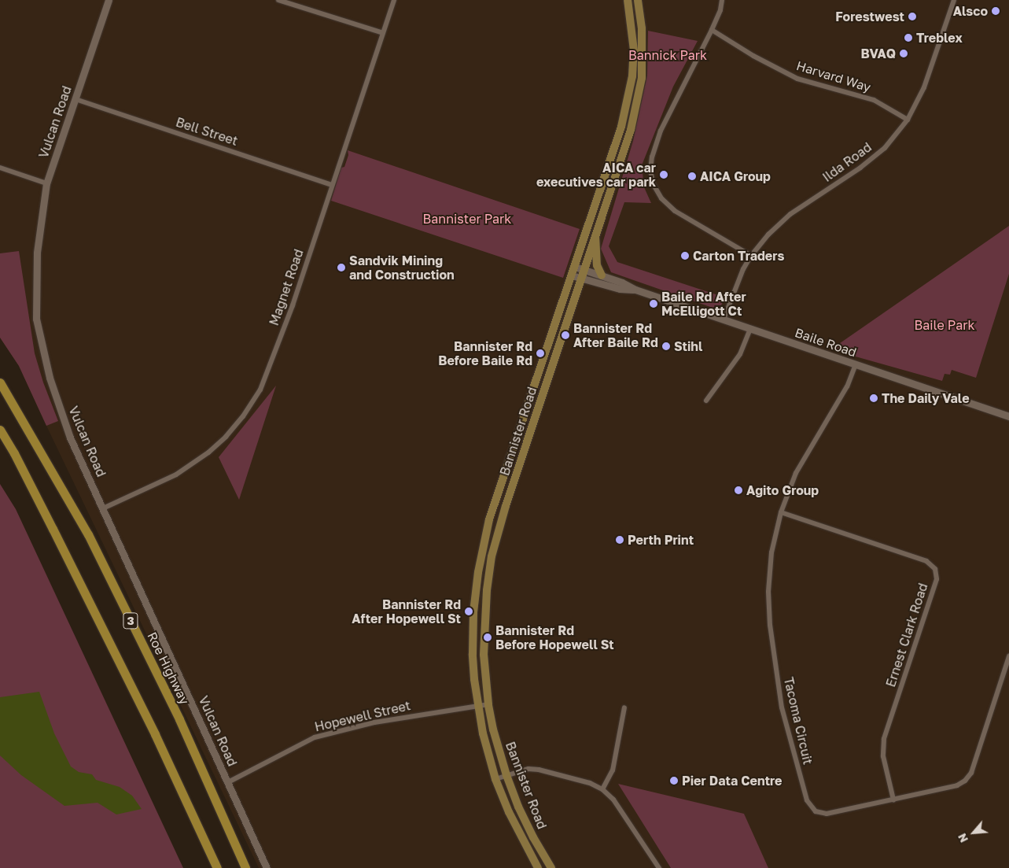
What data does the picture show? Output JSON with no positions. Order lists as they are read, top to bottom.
{
  "streets": {
    "highway": ["3", "Roe Highway"],
    "main road": ["Bannister Road"],
    "street": [
      "Harvard Way",
      "Vulcan Road",
      "Bell Street",
      "Ilda Road",
      "Magnet Road",
      "Baile Road",
      "Ernest Clark Road",
      "Hopewell Street",
      "Tacoma Circuit"
    ]
  },
  "crossings": [
    ["Harvard Way", "Ilda Road"],
    ["Vulcan Road", "Bell Street"],
    ["Vulcan Road", "Magnet Road"],
    ["Vulcan Road", "Hopewell Street"],
    ["Bell Street", "Magnet Road"],
    ["Ilda Road", "Baile Road"],
    ["Baile Road", "Bannister Road"],
    ["Baile Road", "Tacoma Circuit"],
    ["Bannister Road", "Hopewell Street"],
    ["Ernest Clark Road", "Tacoma Circuit"]
  ],
  "parks": ["Bannick Park", "Bannister Park", "Baile Park"],
  "places": [
    "Alsco",
    "Forestwest",
    "Treblex",
    "BVAQ",
    "AICA car executives car park",
    "AICA Group",
    "Carton Traders",
    "Sandvik Mining and Construction",
    "Baile Rd After McElligott Ct",
    "Bannister Rd After Baile Rd",
    "Stihl",
    "Bannister Rd Before Baile Rd",
    "The Daily Vale",
    "Agito Group",
    "Perth Print",
    "Bannister Rd After Hopewell St",
    "Bannister Rd Before Hopewell St",
    "Pier Data Centre"
  ],
  "north": "bottom left"
}
